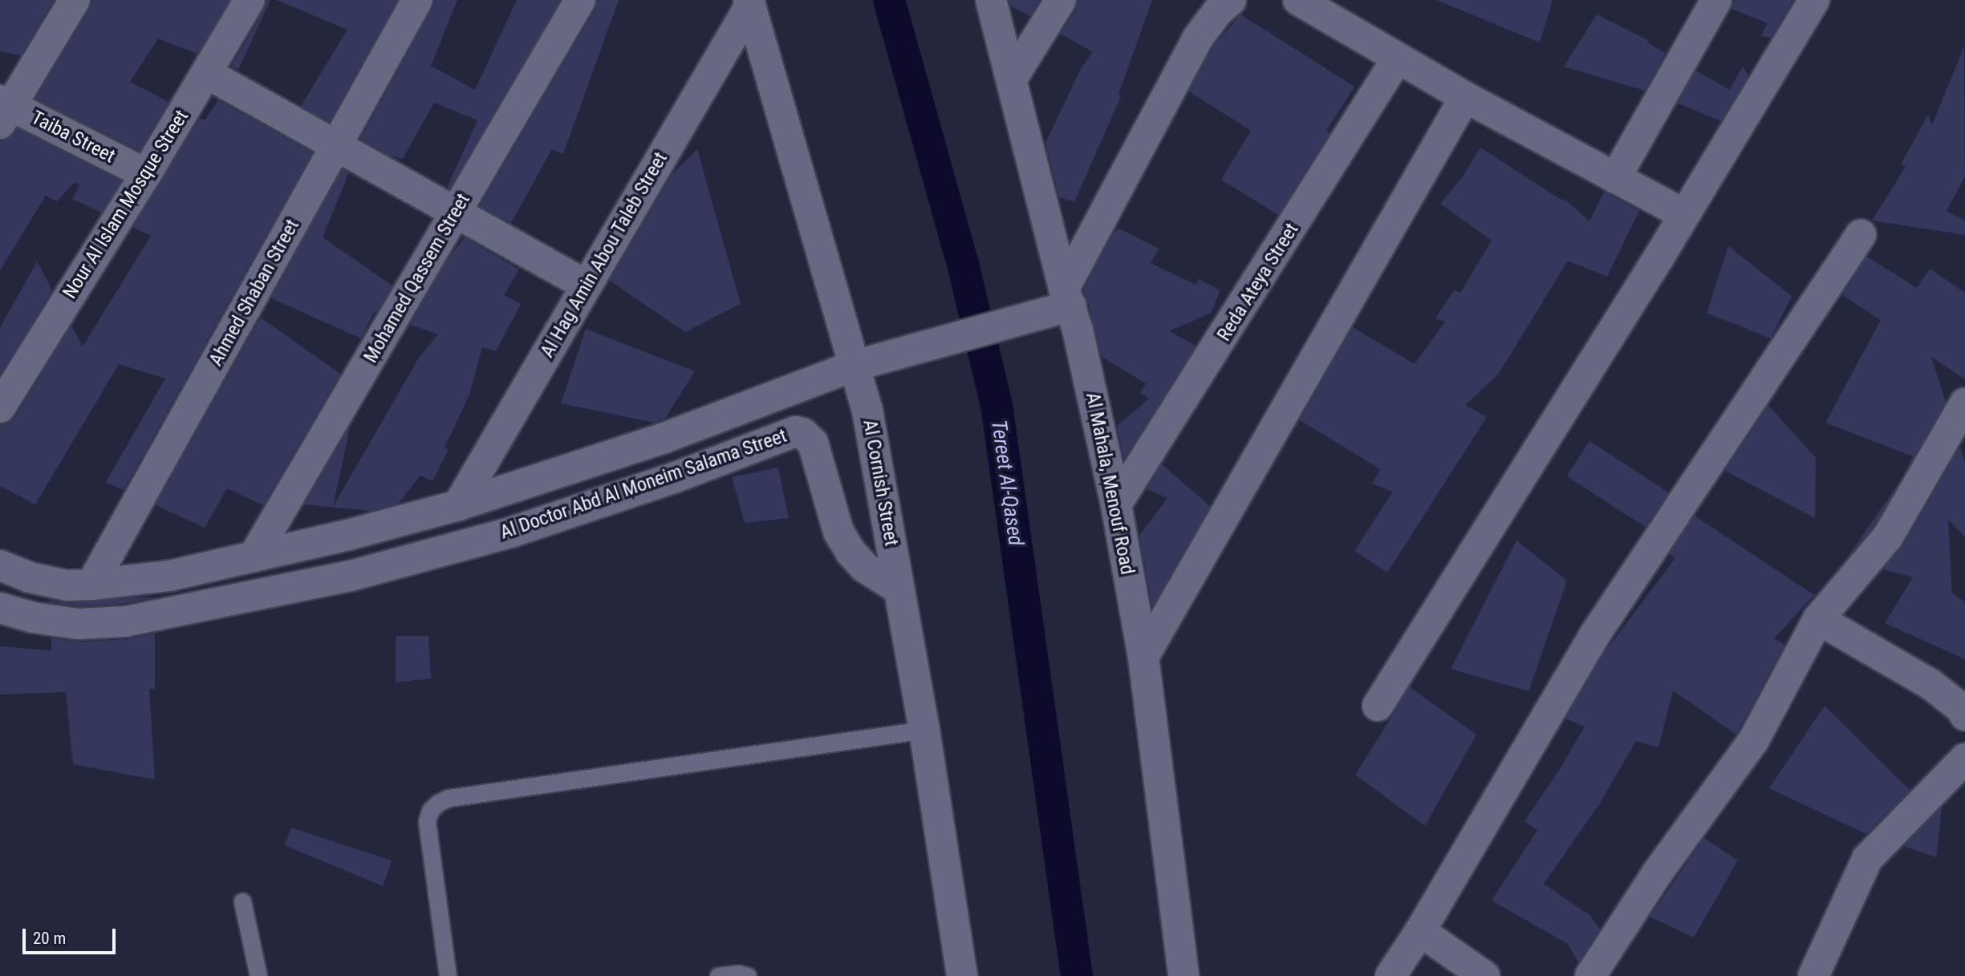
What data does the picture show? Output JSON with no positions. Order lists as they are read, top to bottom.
{
  "streets": {
    "street": [
      "Taiba Street",
      "Nour Al Islam Mosque Street",
      "Al Hag Amin Abou Taleb Street",
      "Mohamed Qassem Street",
      "Reda Ateya Street",
      "Ahmed Shaban Street",
      "Al Cornish Street",
      "Al Mahala, Menouf Road",
      "Al Doctor Abd Al Moneim Salama Street"
    ]
  },
  "crossings": [
    ["Taiba Street", "Nour Al Islam Mosque Street"],
    ["Al Hag Amin Abou Taleb Street", "Al Cornish Street"],
    ["Al Hag Amin Abou Taleb Street", "Al Doctor Abd Al Moneim Salama Street"],
    ["Mohamed Qassem Street", "Al Doctor Abd Al Moneim Salama Street"],
    ["Reda Ateya Street", "Al Mahala, Menouf Road"],
    ["Ahmed Shaban Street", "Al Doctor Abd Al Moneim Salama Street"],
    ["Al Cornish Street", "Al Doctor Abd Al Moneim Salama Street"],
    ["Al Mahala, Menouf Road", "Al Doctor Abd Al Moneim Salama Street"]
  ],
  "water": ["Tereet Al-Qased"],
  "scale_bar": "20 m"
}
